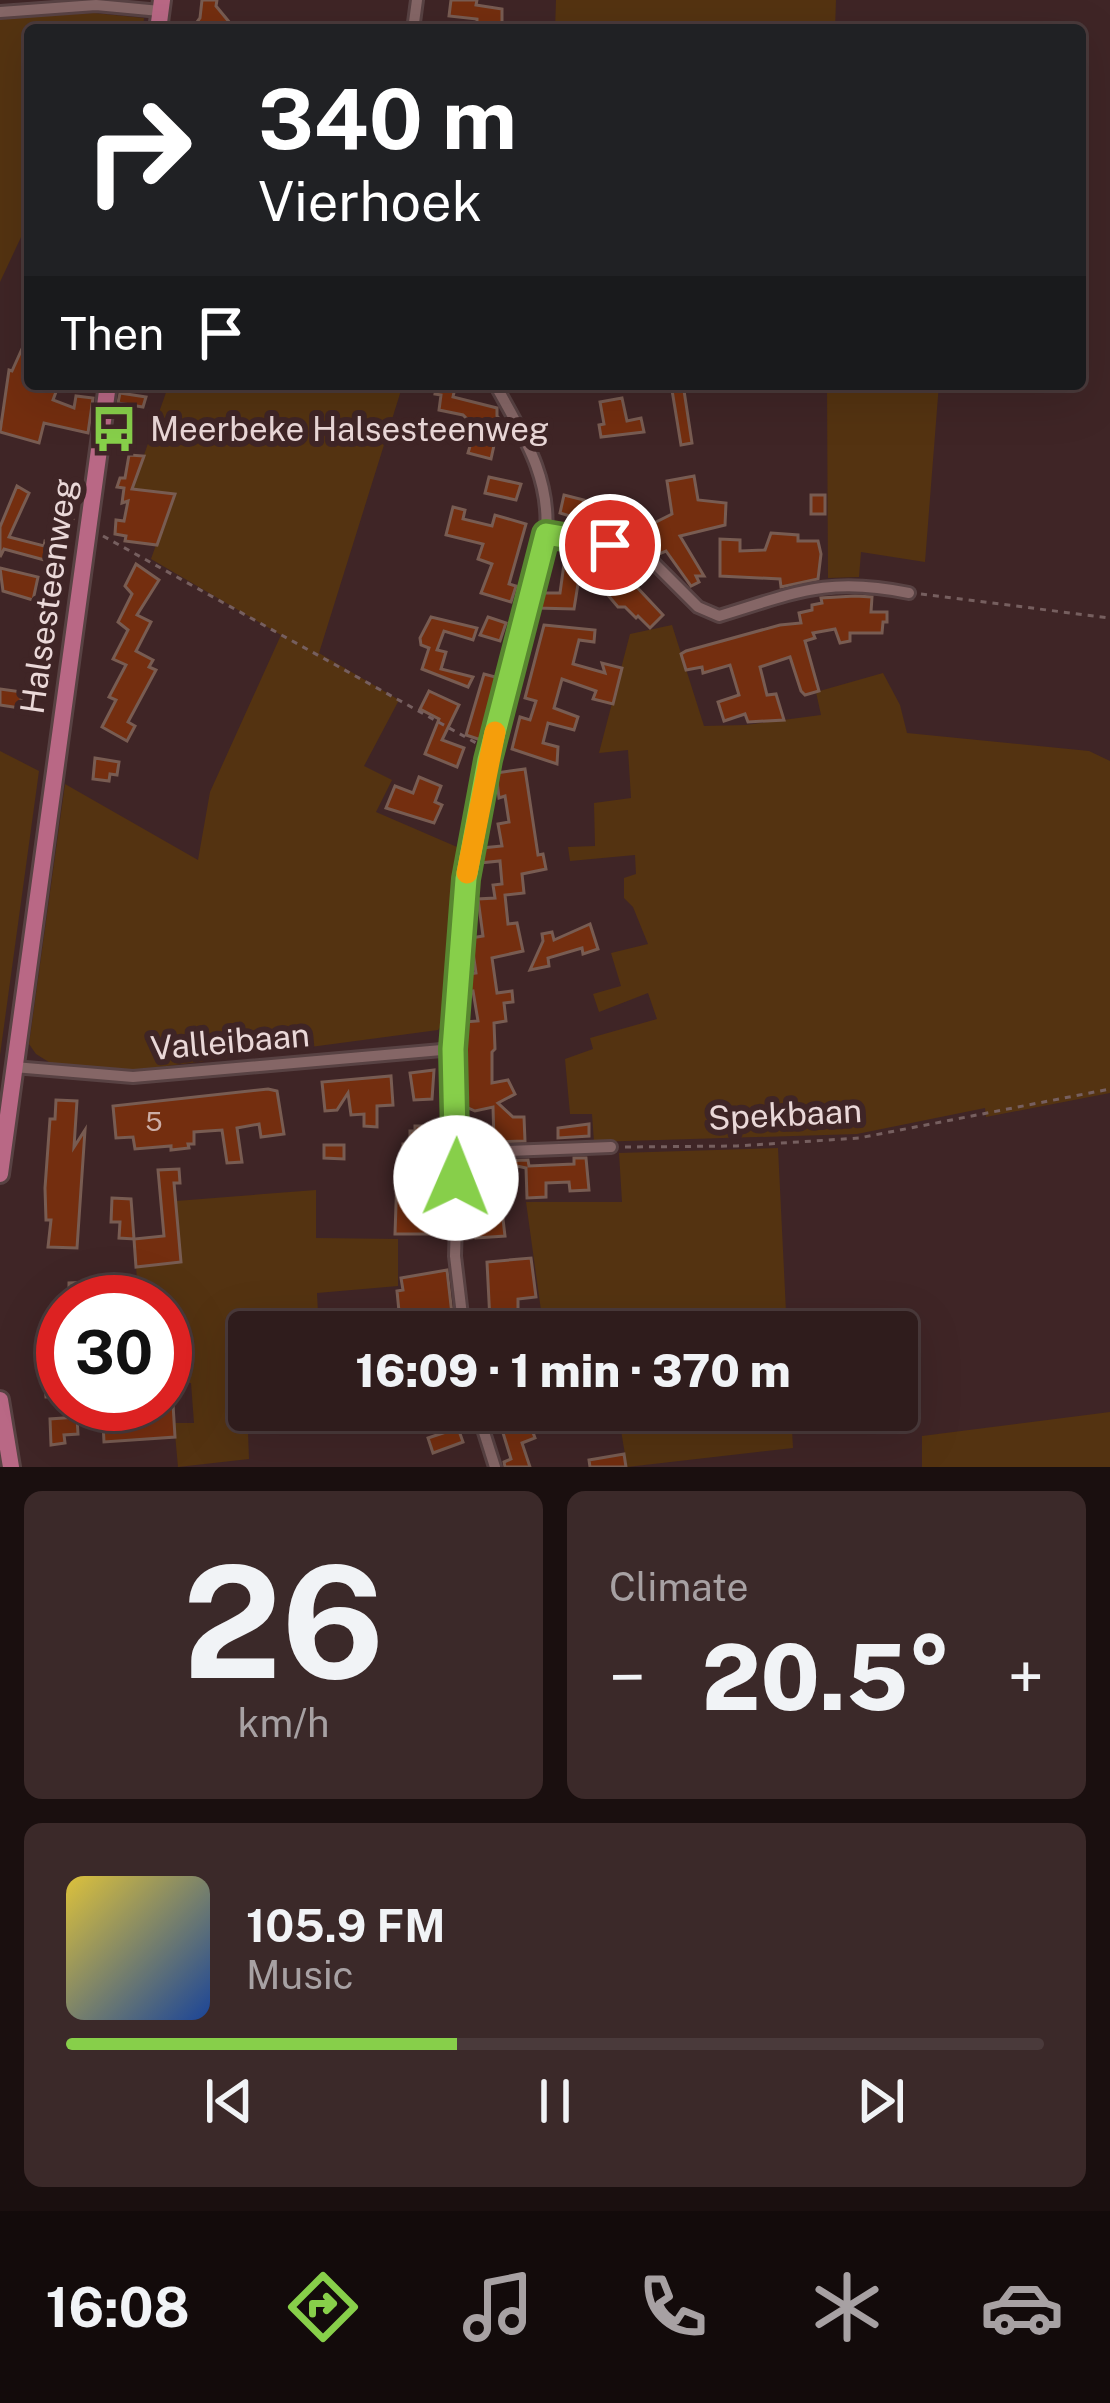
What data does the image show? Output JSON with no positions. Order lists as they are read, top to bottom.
{
  "streets": {
    "main road": ["Halsesteenweg"],
    "street": ["Valleibaan"],
    "path": ["Spekbaan"]
  },
  "crossings": [
    ["Halsesteenweg", "Valleibaan"]
  ],
  "places": {
    "bus stop": ["Meerbeke Halsesteenweg"]
  },
  "house_numbers": ["5"],
  "page": {
    "turn": ["340 m", "Vierhoek"],
    "then": "Then",
    "limit": "30",
    "trip": "16:09 · 1 min · 370 m",
    "tile": [
      ["26", "km/h"],
      "Climate"
    ],
    "heat": ["−", "20.5°", "+"],
    "song": ["105.9 FM", "Music"],
    "tabs": "16:08"
  }
}
